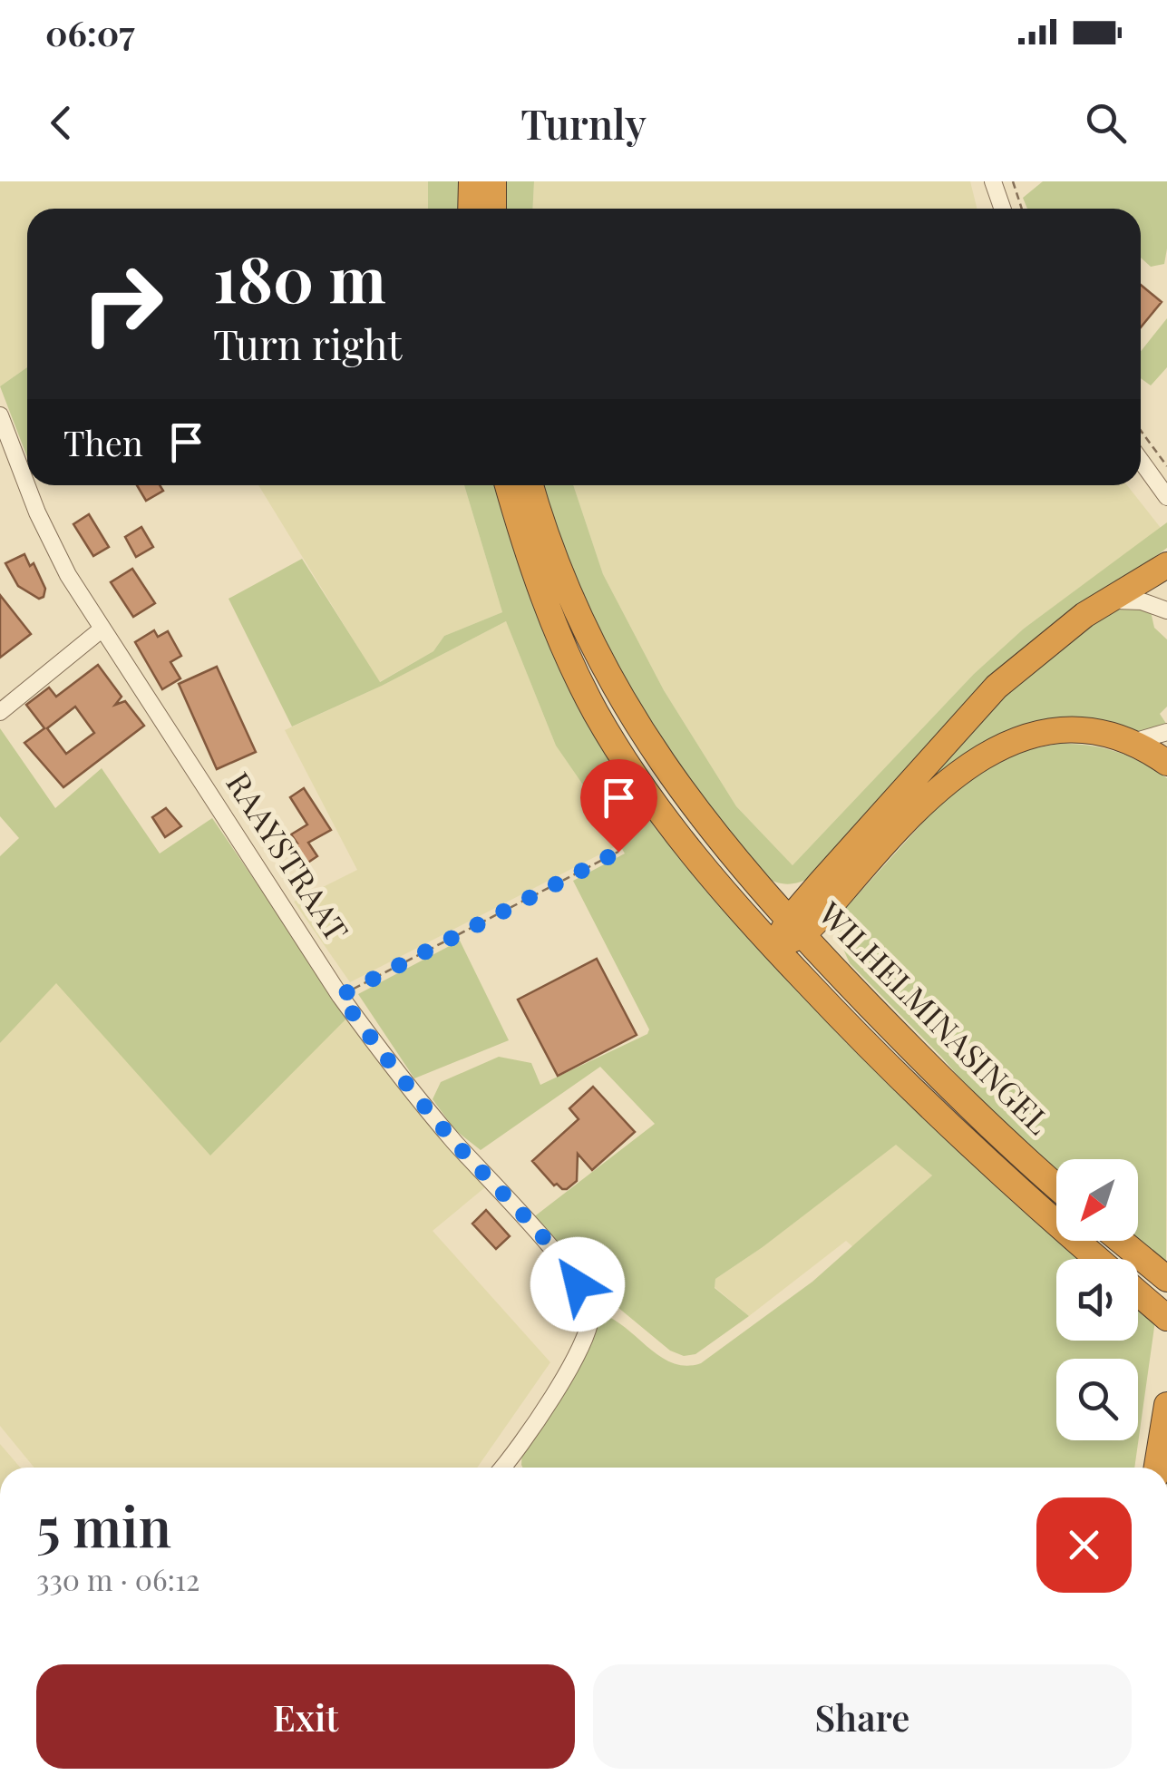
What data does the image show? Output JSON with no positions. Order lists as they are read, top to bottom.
{
  "streets": {
    "highway": ["WILHELMINASINGEL"],
    "street": ["RAAYSTRAAT"]
  },
  "north": "bottom left",
  "page": {
    "status": "06:07",
    "header": "Turnly",
    "turn": ["180 m", "Turn right"],
    "then": "Then",
    "heading": ["5 min", "330 m · 06:12"],
    "buttons": ["Exit", "Share"]
  }
}
